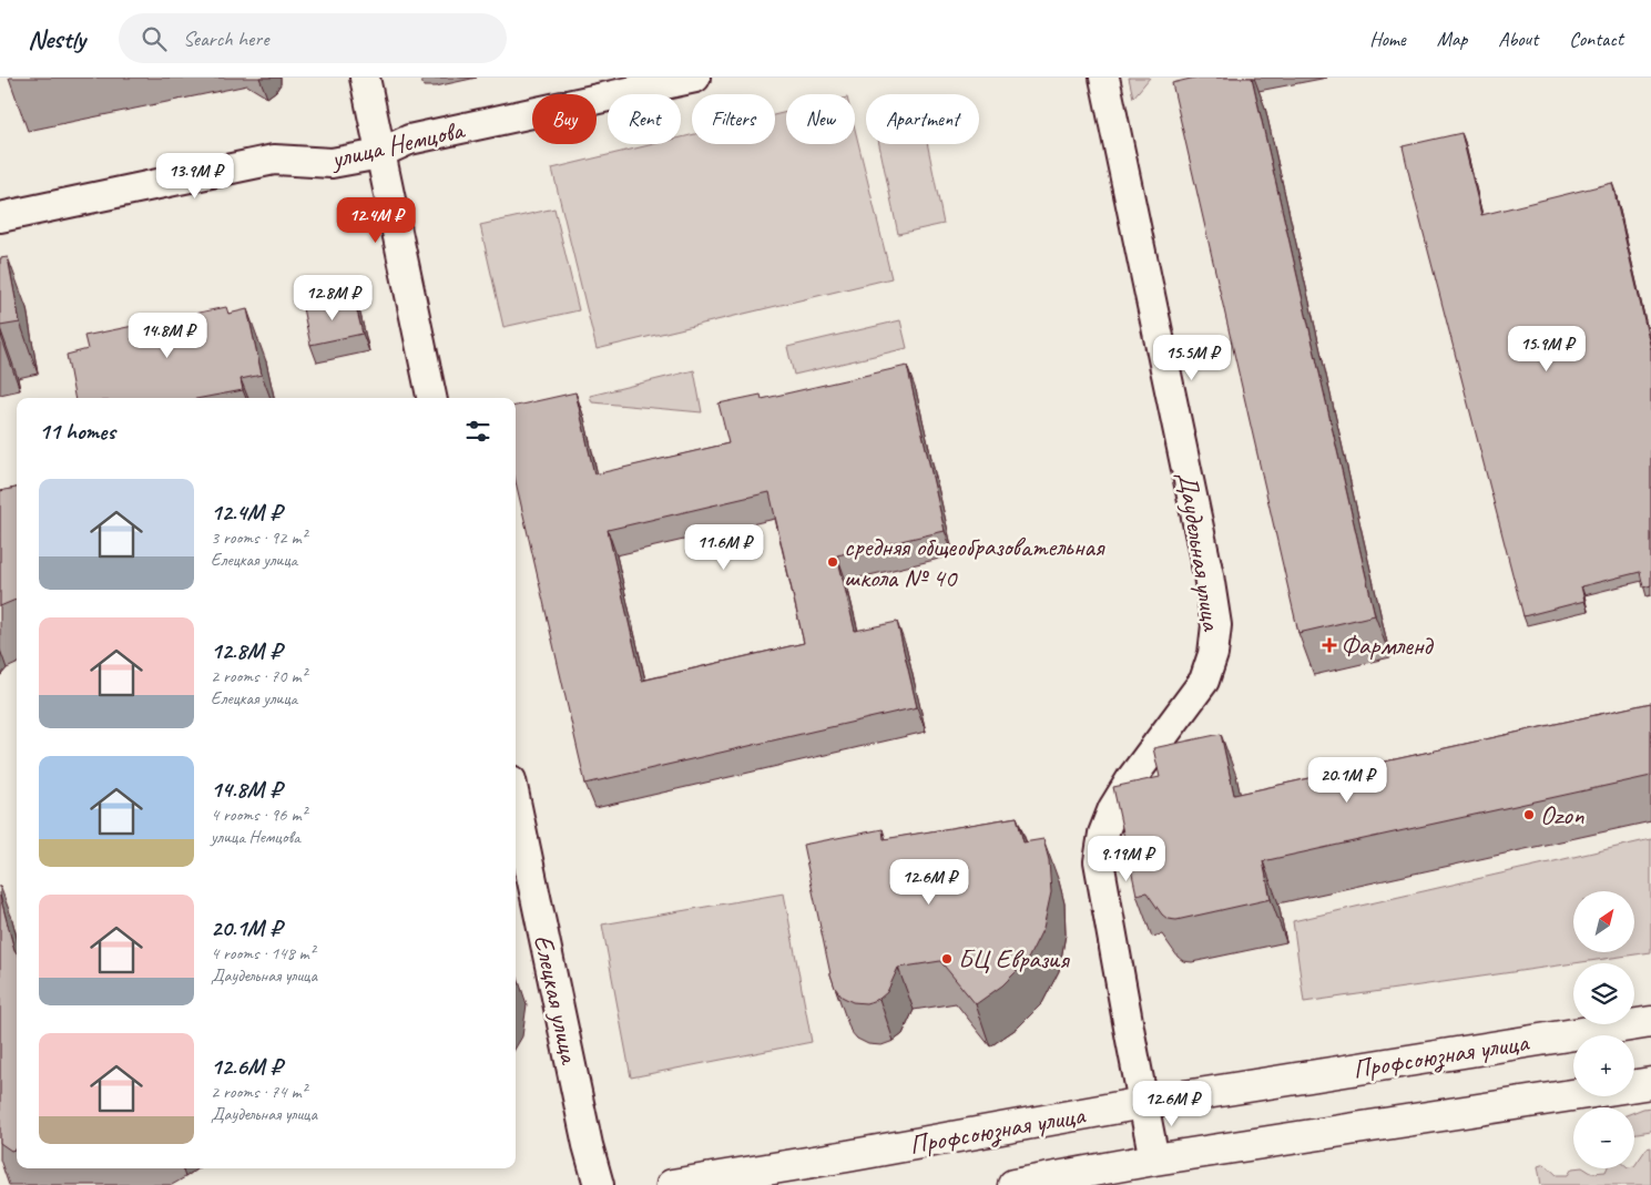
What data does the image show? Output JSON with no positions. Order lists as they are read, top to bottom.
{
  "streets": {
    "main road": ["Профсоюзная улица"],
    "street": ["улица Немцова", "Даудельная улица", "Елецкая улица"]
  },
  "crossings": [
    ["Даудельная улица", "Профсоюзная улица"]
  ],
  "places": {
    "other": ["средняя общеобразовательная школа № 40", "Ozon", "БЦ Евразия"],
    "health": ["Фармленд"]
  },
  "north": "top right",
  "page": {
    "header": "Nestly",
    "search": "Search here",
    "nav": [
      "Home",
      "Map",
      "About",
      "Contact"
    ],
    "chip": [
      "Buy",
      "Rent",
      "Filters",
      "New",
      "Apartment"
    ],
    "price": [
      "13.9M ₽",
      "12.4M ₽",
      "12.8M ₽",
      "14.8M ₽",
      "15.9M ₽",
      "15.5M ₽",
      "11.6M ₽",
      "20.1M ₽",
      "9.19M ₽",
      "12.6M ₽",
      "12.6M ₽"
    ],
    "heading": "11 homes",
    "list": [
      {
        "name": "12.4M ₽",
        "note": "3 rooms · 92 m² · Елецкая улица"
      },
      {
        "name": "12.8M ₽",
        "note": "2 rooms · 70 m² · Елецкая улица"
      },
      {
        "name": "14.8M ₽",
        "note": "4 rooms · 96 m² · улица Немцова"
      },
      {
        "name": "20.1M ₽",
        "note": "4 rooms · 148 m² · Даудельная улица"
      },
      {
        "name": "12.6M ₽",
        "note": "2 rooms · 74 m² · Даудельная улица"
      }
    ],
    "map_buttons": ["+", "−"]
  }
}
